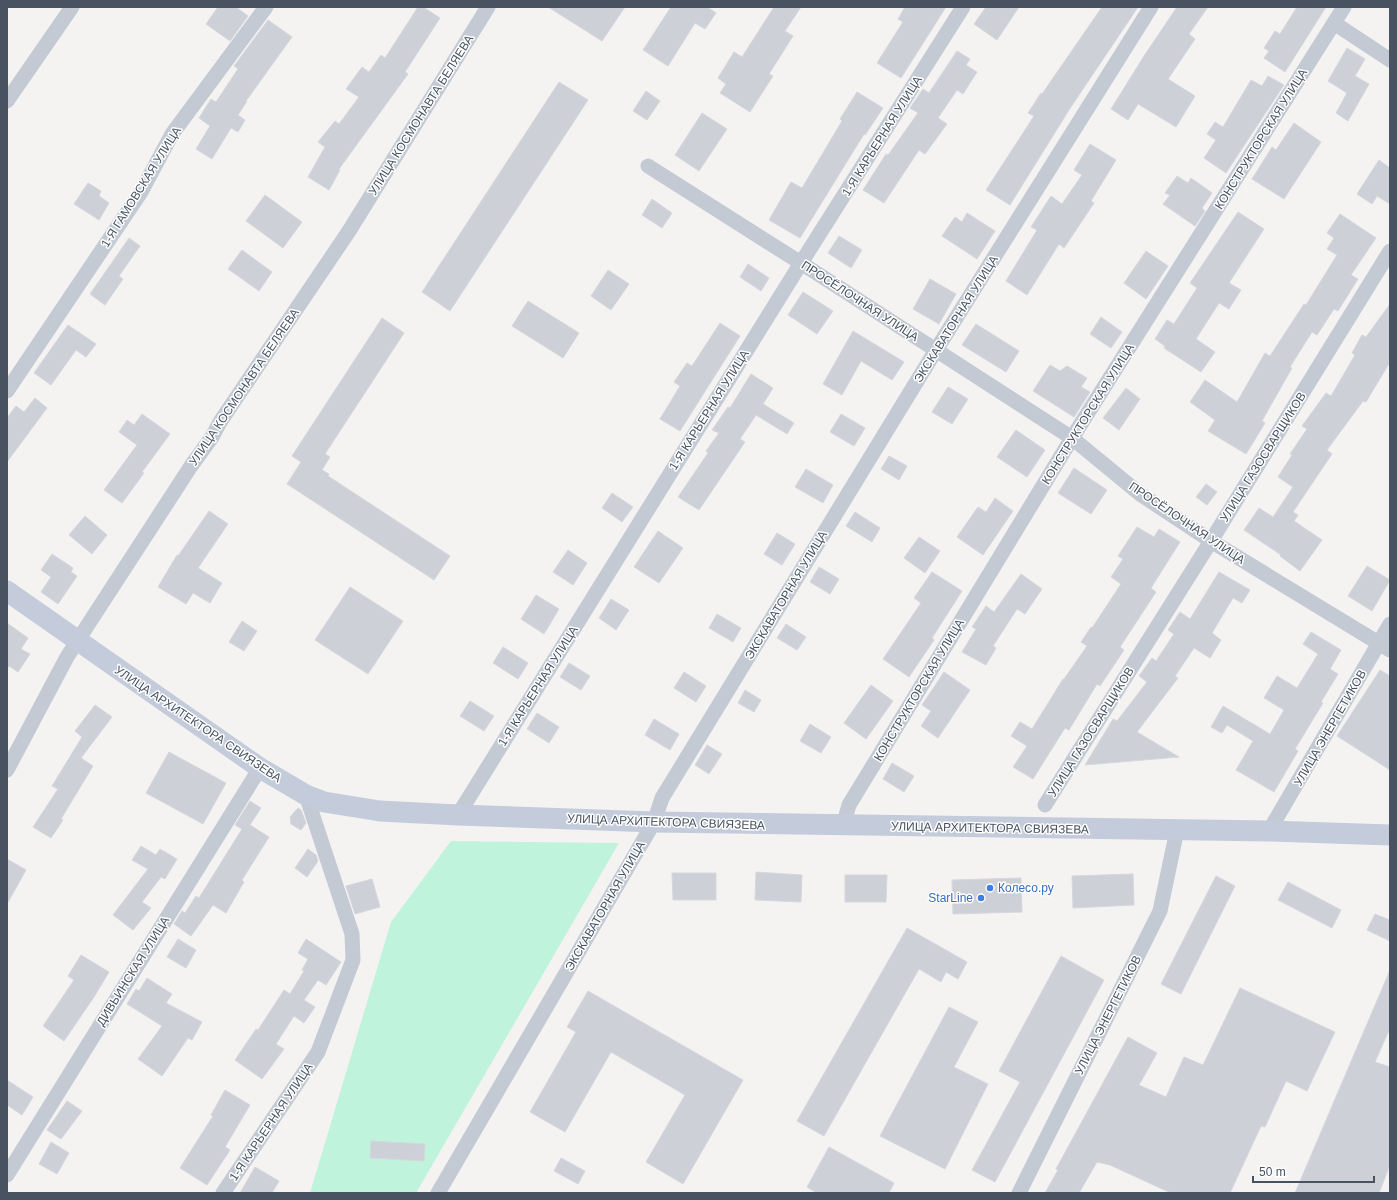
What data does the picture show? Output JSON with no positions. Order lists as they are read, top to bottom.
{
  "streets": {
    "main road": ["УЛИЦА АРХИТЕКТОРА СВИЯЗЕВА"],
    "street": [
      "УЛИЦА КОСМОНАВТА БЕЛЯЕВА",
      "1-Я КАРЬЕРНАЯ УЛИЦА",
      "КОНСТРУКТОРСКАЯ УЛИЦА",
      "1-Я ГАМОВСКАЯ УЛИЦА",
      "ПРОСЁЛОЧНАЯ УЛИЦА",
      "ЭКСКАВАТОРНАЯ УЛИЦА",
      "УЛИЦА ГАЗОСВАРЩИКОВ",
      "УЛИЦА ЭНЕРГЕТИКОВ",
      "ДИВЬИНСКАЯ УЛИЦА"
    ]
  },
  "crossings": [
    ["УЛИЦА КОСМОНАВТА БЕЛЯЕВА", "УЛИЦА АРХИТЕКТОРА СВИЯЗЕВА"],
    ["1-Я КАРЬЕРНАЯ УЛИЦА", "ПРОСЁЛОЧНАЯ УЛИЦА"],
    ["1-Я КАРЬЕРНАЯ УЛИЦА", "УЛИЦА АРХИТЕКТОРА СВИЯЗЕВА"],
    ["КОНСТРУКТОРСКАЯ УЛИЦА", "ПРОСЁЛОЧНАЯ УЛИЦА"],
    ["КОНСТРУКТОРСКАЯ УЛИЦА", "УЛИЦА АРХИТЕКТОРА СВИЯЗЕВА"],
    ["ПРОСЁЛОЧНАЯ УЛИЦА", "ЭКСКАВАТОРНАЯ УЛИЦА"],
    ["ПРОСЁЛОЧНАЯ УЛИЦА", "УЛИЦА ГАЗОСВАРЩИКОВ"],
    ["ПРОСЁЛОЧНАЯ УЛИЦА", "УЛИЦА ЭНЕРГЕТИКОВ"],
    ["ЭКСКАВАТОРНАЯ УЛИЦА", "УЛИЦА АРХИТЕКТОРА СВИЯЗЕВА"],
    ["УЛИЦА АРХИТЕКТОРА СВИЯЗЕВА", "УЛИЦА ЭНЕРГЕТИКОВ"],
    ["УЛИЦА АРХИТЕКТОРА СВИЯЗЕВА", "ДИВЬИНСКАЯ УЛИЦА"]
  ],
  "places": ["Колесо.ру", "StarLine"],
  "scale_bar": "50 m"
}
